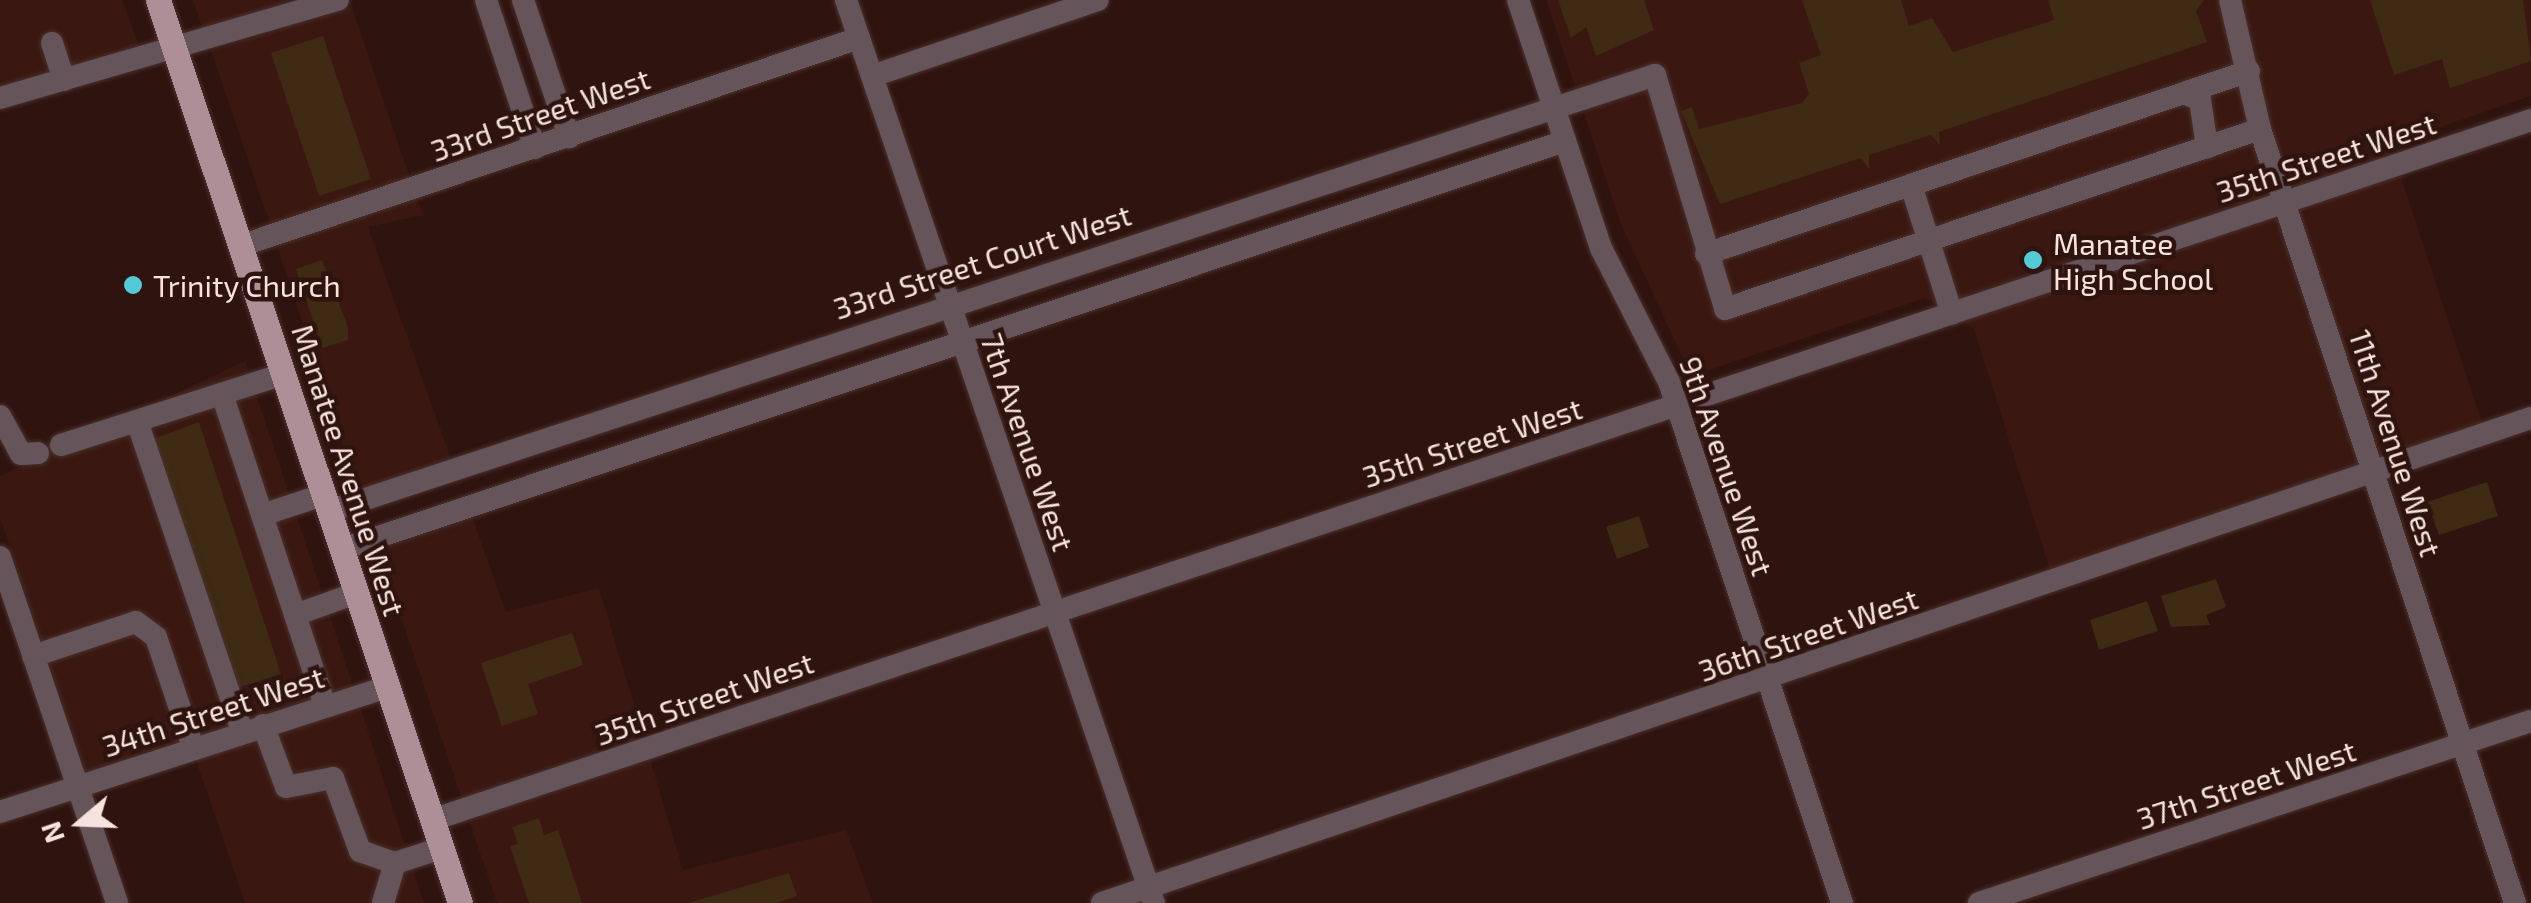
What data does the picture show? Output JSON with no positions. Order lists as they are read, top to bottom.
{
  "streets": {
    "main road": ["Manatee Avenue West"],
    "street": [
      "33rd Street West",
      "35th Street West",
      "33rd Street Court West",
      "7th Avenue West",
      "11th Avenue West",
      "9th Avenue West",
      "36th Street West",
      "34th Street West",
      "37th Street West"
    ]
  },
  "crossings": [
    ["33rd Street West", "7th Avenue West"],
    ["33rd Street West", "Manatee Avenue West"],
    ["35th Street West", "7th Avenue West"],
    ["35th Street West", "11th Avenue West"],
    ["35th Street West", "9th Avenue West"],
    ["35th Street West", "Manatee Avenue West"],
    ["33rd Street Court West", "7th Avenue West"],
    ["33rd Street Court West", "9th Avenue West"],
    ["33rd Street Court West", "Manatee Avenue West"],
    ["7th Avenue West", "36th Street West"],
    ["11th Avenue West", "36th Street West"],
    ["11th Avenue West", "37th Street West"],
    ["9th Avenue West", "36th Street West"],
    ["Manatee Avenue West", "34th Street West"]
  ],
  "places": ["Manatee High School", "Trinity Church"],
  "north": "left"
}
